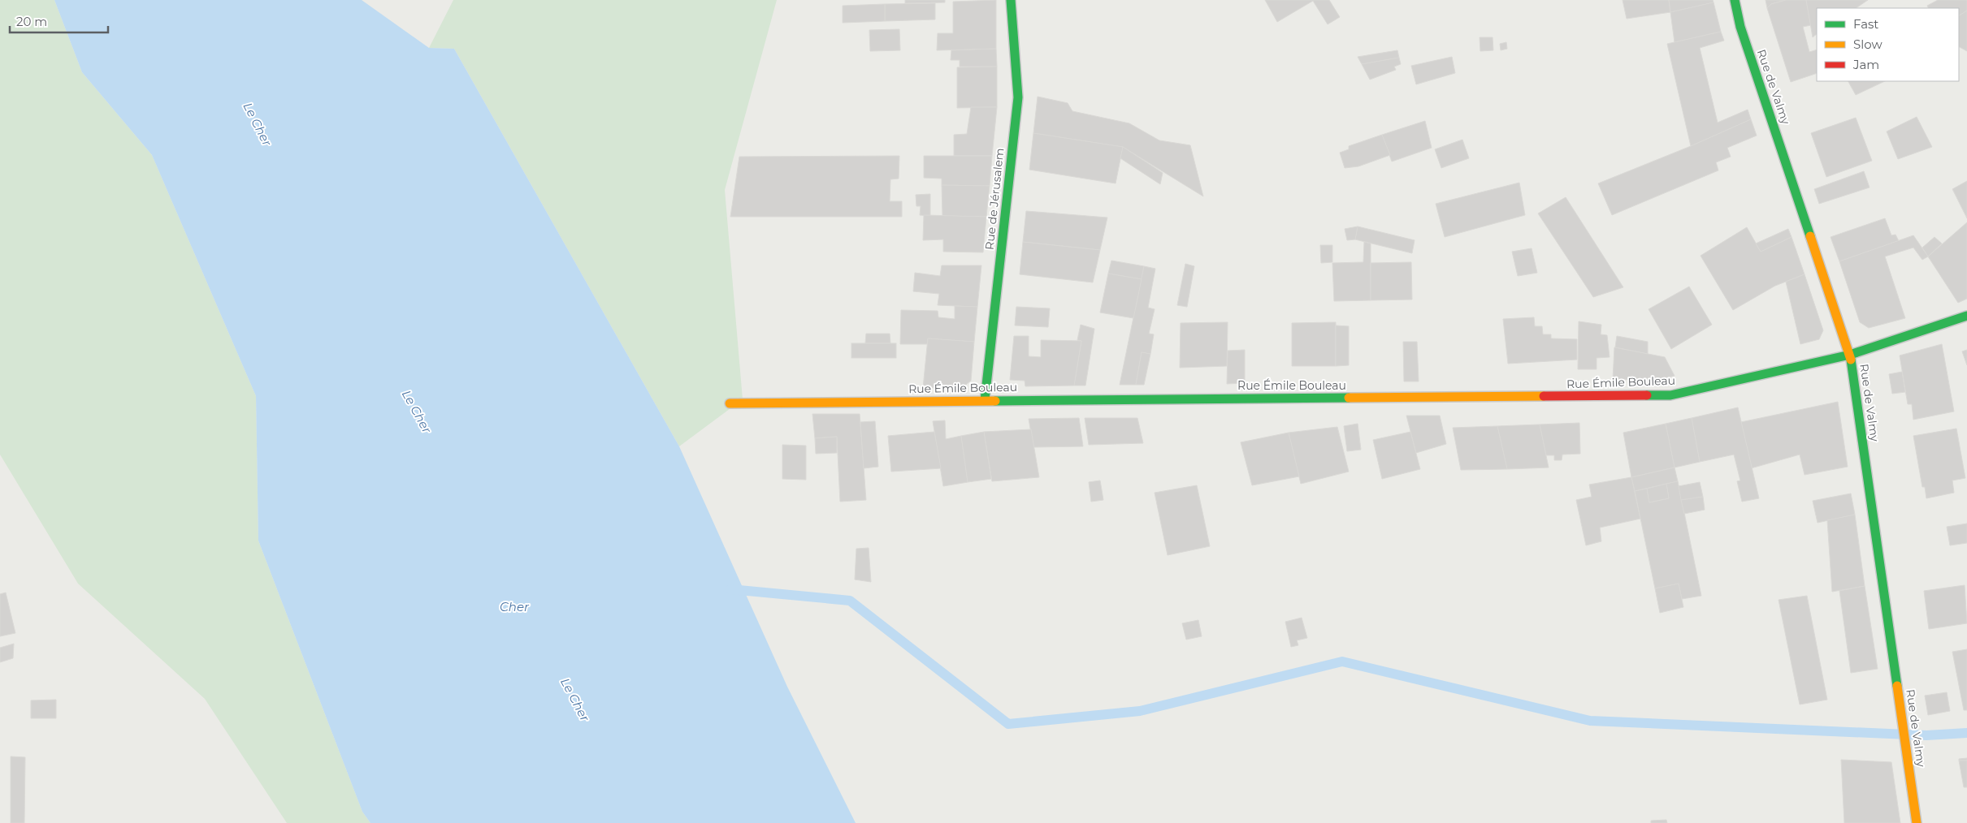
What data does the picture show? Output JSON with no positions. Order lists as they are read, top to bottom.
{
  "streets": {
    "street": ["Rue de Valmy", "Rue de Jérusalem", "Rue Émile Bouleau"]
  },
  "crossings": [
    ["Rue de Valmy", "Rue Émile Bouleau"],
    ["Rue de Jérusalem", "Rue Émile Bouleau"]
  ],
  "water": ["Le Cher", "Cher"],
  "legend": ["Fast", "Slow", "Jam"],
  "scale_bar": "20 m"
}
